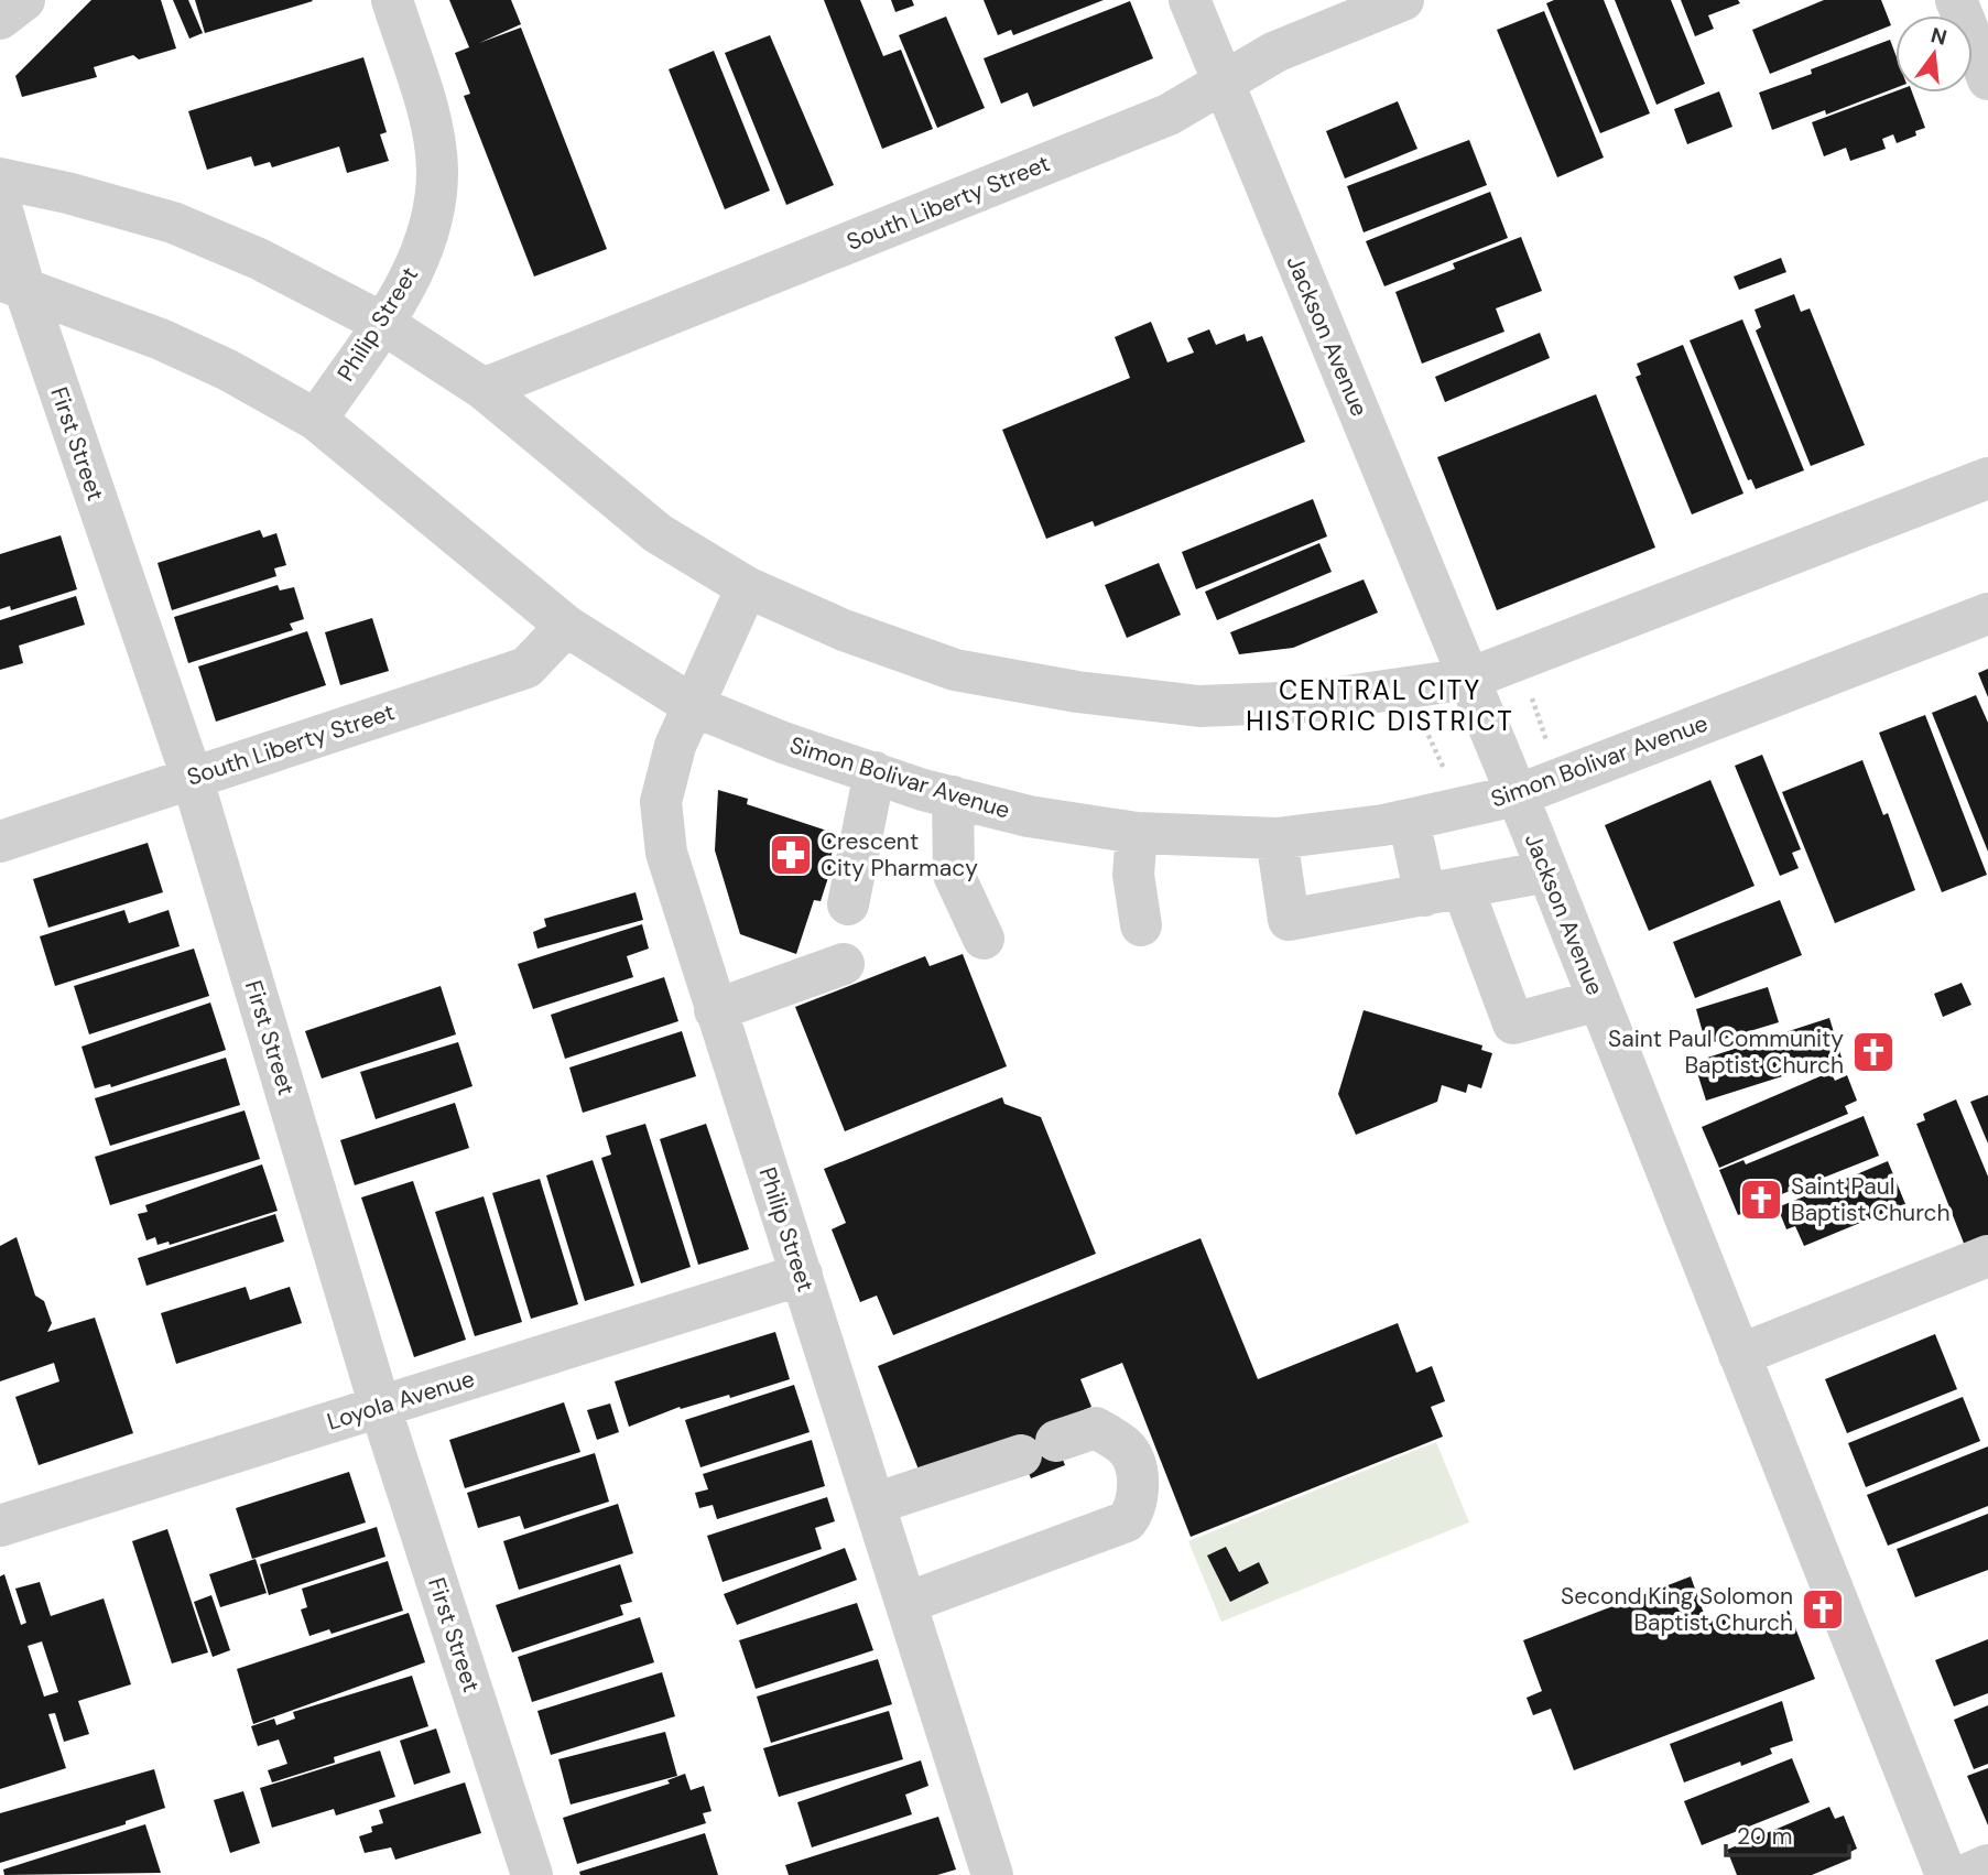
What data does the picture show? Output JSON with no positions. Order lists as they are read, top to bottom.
{
  "streets": {
    "street": [
      "South Liberty Street",
      "Philip Street",
      "Jackson Avenue",
      "First Street",
      "Simon Bolivar Avenue",
      "Loyola Avenue"
    ]
  },
  "crossings": [
    ["South Liberty Street", "Jackson Avenue"],
    ["South Liberty Street", "First Street"],
    ["South Liberty Street", "Simon Bolivar Avenue"],
    ["Philip Street", "Simon Bolivar Avenue"],
    ["Philip Street", "Loyola Avenue"],
    ["Jackson Avenue", "Simon Bolivar Avenue"],
    ["First Street", "Simon Bolivar Avenue"],
    ["First Street", "Loyola Avenue"]
  ],
  "districts": ["CENTRAL CITY HISTORIC DISTRICT"],
  "places": {
    "pharmacy": ["Crescent City Pharmacy"],
    "church": ["Saint Paul Community Baptist Church", "Saint Paul Baptist Church", "Second King Solomon Baptist Church"]
  },
  "scale_bar": "20 m",
  "north": "top"
}
